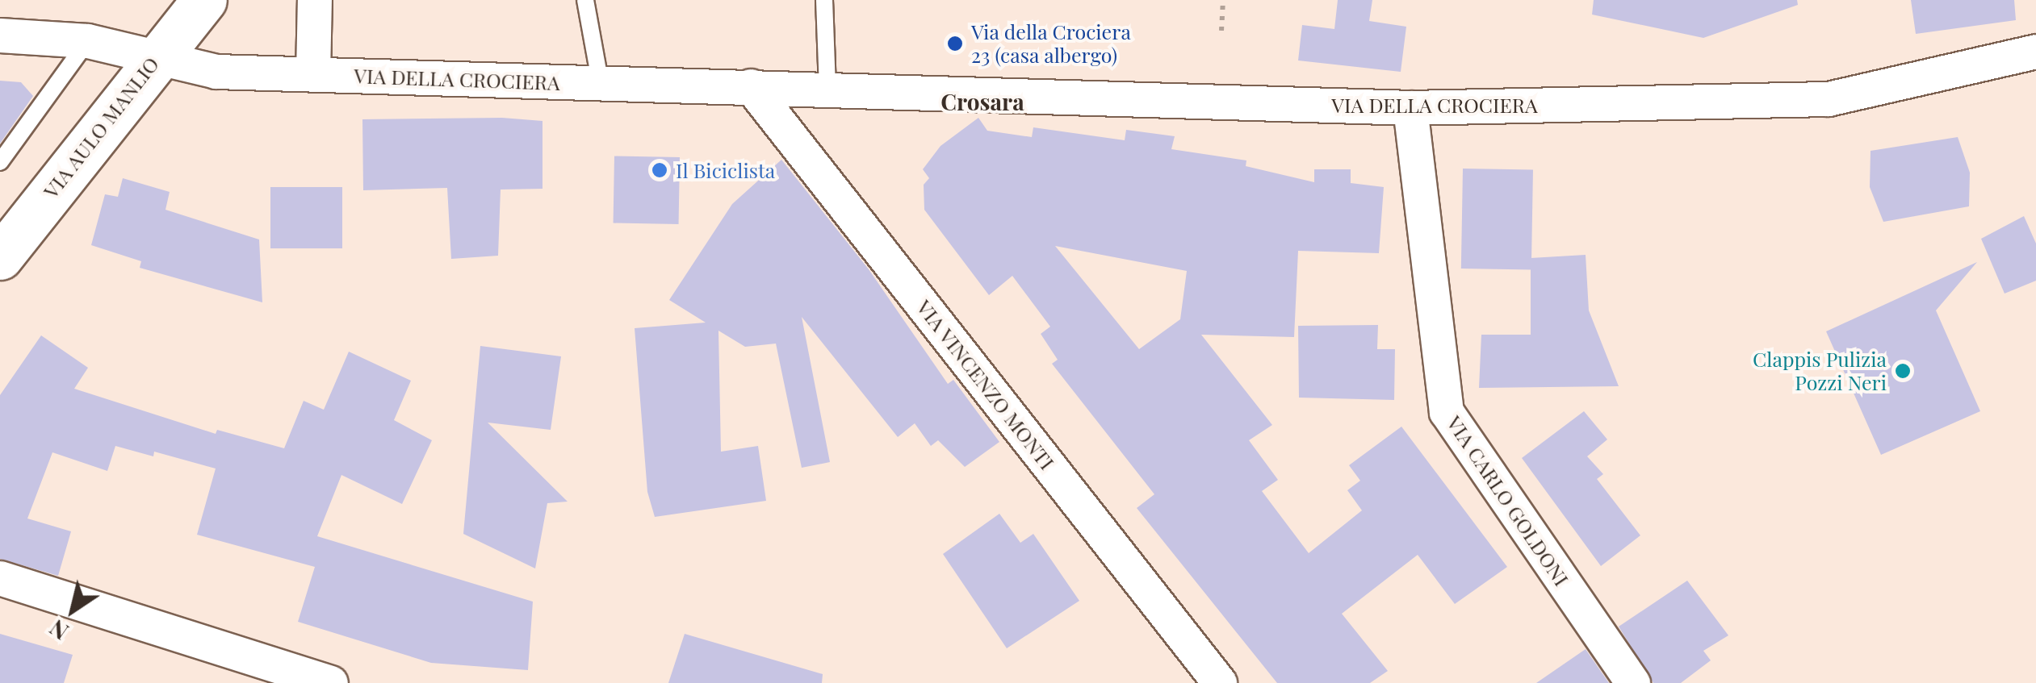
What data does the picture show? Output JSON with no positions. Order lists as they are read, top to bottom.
{
  "streets": {
    "street": [
      "VIA DELLA CROCIERA",
      "VIA AULO MANLIO",
      "VIA VINCENZO MONTI",
      "VIA CARLO GOLDONI"
    ]
  },
  "crossings": [
    ["VIA DELLA CROCIERA", "VIA AULO MANLIO"],
    ["VIA DELLA CROCIERA", "VIA VINCENZO MONTI"],
    ["VIA DELLA CROCIERA", "VIA CARLO GOLDONI"]
  ],
  "districts": ["Crosara"],
  "places": ["Via della Crociera 23 (casa albergo)", "Il Biciclista", "Clappis Pulizia Pozzi Neri"],
  "north": "bottom left"
}
